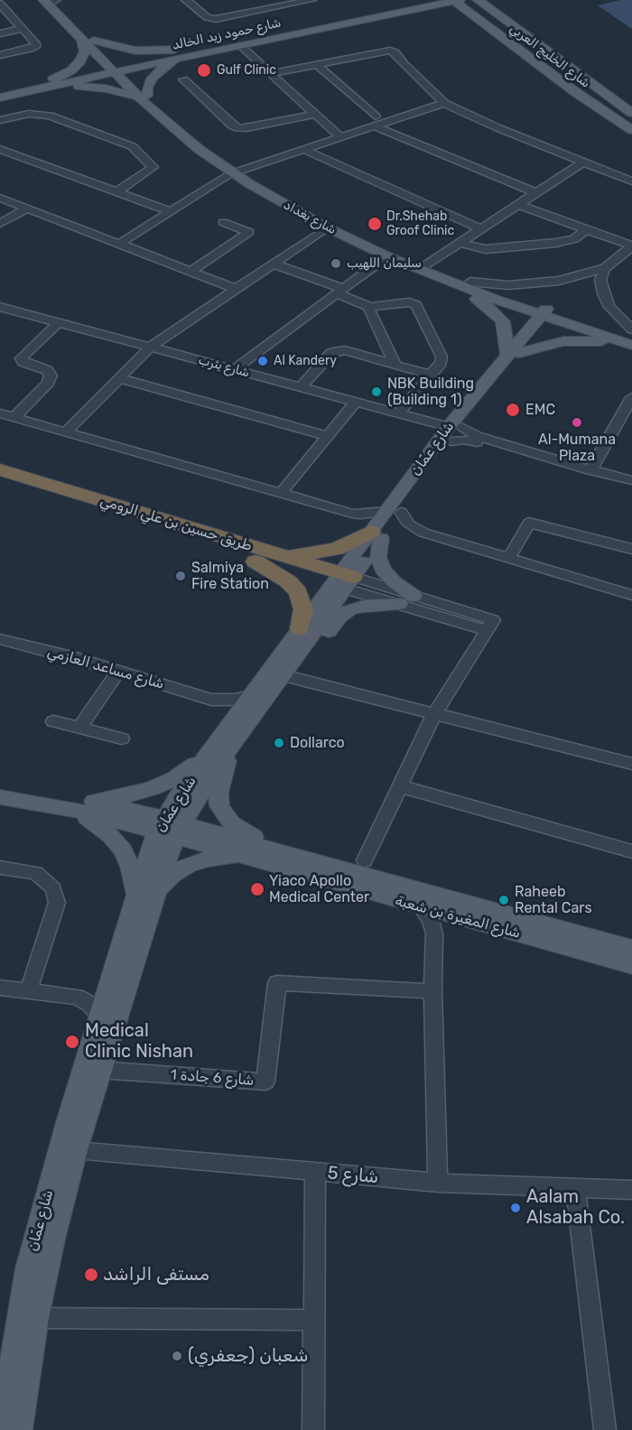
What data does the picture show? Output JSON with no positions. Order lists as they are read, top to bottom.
{
  "streets": {
    "highway": ["طريق حسين بن علي الرومي"],
    "main road": [
      "شارع حمود زيد الخالد",
      "شارع الخليج العربي",
      "شارع بغداد",
      "شارع عمّان",
      "شارع المغيرة بن شعبة"
    ],
    "street": [
      "شارع يثرب",
      "شارع مساعد العازمي",
      "شارع 6 جادة 1",
      "شارع 5"
    ]
  },
  "crossings": [
    ["شارع حمود زيد الخالد", "شارع الخليج العربي"],
    ["شارع حمود زيد الخالد", "شارع بغداد"],
    ["شارع بغداد", "شارع عمّان"],
    ["شارع يثرب", "شارع عمّان"],
    ["شارع عمّان", "طريق حسين بن علي الرومي"],
    ["شارع عمّان", "شارع مساعد العازمي"],
    ["شارع عمّان", "شارع المغيرة بن شعبة"],
    ["شارع عمّان", "شارع 6 جادة 1"],
    ["شارع عمّان", "شارع 5"]
  ],
  "places": [
    "Gulf Clinic",
    "Dr.Shehab Groof Clinic",
    "سليمان اللهيب",
    "Al Kandery",
    "NBK Building (Building 1)",
    "EMC",
    "Al-Mumana Plaza",
    "Salmiya Fire Station",
    "Dollarco",
    "Yiaco Apollo Medical Center",
    "Raheeb Rental Cars",
    "Medical Clinic Nishan",
    "Aalam Alsabah Co.",
    "مستفى الراشد",
    "شعبان (جعفري)"
  ]
}
